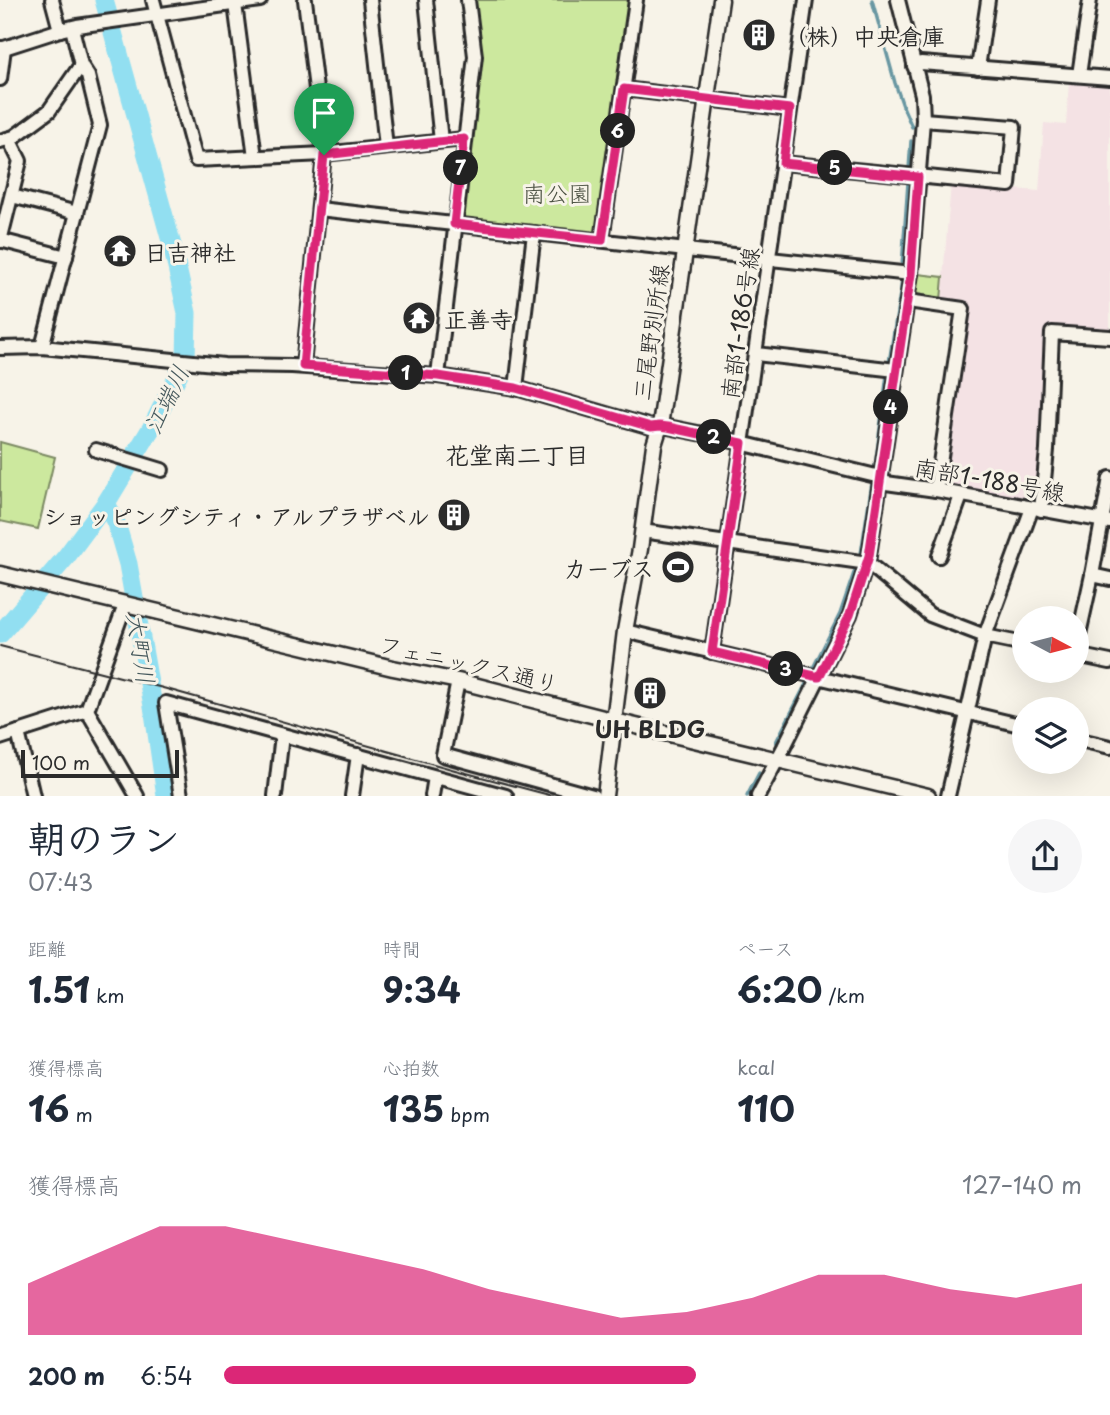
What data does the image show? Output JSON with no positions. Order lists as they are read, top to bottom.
{
  "streets": {
    "main road": ["三尾野別所線", "フェニックス通り"],
    "street": ["南部1-186号線", "南部1-188号線"]
  },
  "crossings": [
    ["南部1-186号線", "南部1-188号線"],
    ["三尾野別所線", "南部1-188号線"],
    ["三尾野別所線", "フェニックス通り"]
  ],
  "districts": ["花堂南二丁目"],
  "water": ["江端川", "大町川"],
  "parks": ["南公園"],
  "places": {
    "building": ["（株）中央倉庫", "ショッピングシティ・アルプラザベル", "UH BLDG"],
    "temple": ["日吉神社", "正善寺"],
    "sports": ["カーブス"]
  },
  "scale_bar": "100 m",
  "north": "right",
  "page": {
    "pins": [
      "6",
      "5",
      "7",
      "1",
      "4",
      "2",
      "3"
    ],
    "scale": "100 m",
    "heading": ["朝のラン", "07:43"],
    "stats": [
      ["距離", "1.51 km"],
      ["時間", "9:34"],
      ["ペース", "6:20 /km"],
      ["獲得標高", "16 m"],
      ["心拍数", "135 bpm"],
      ["kcal", "110"]
    ],
    "chart": ["獲得標高", "127–140 m"],
    "list": [
      {
        "name": "200 m",
        "note": "6:54"
      }
    ]
  }
}
